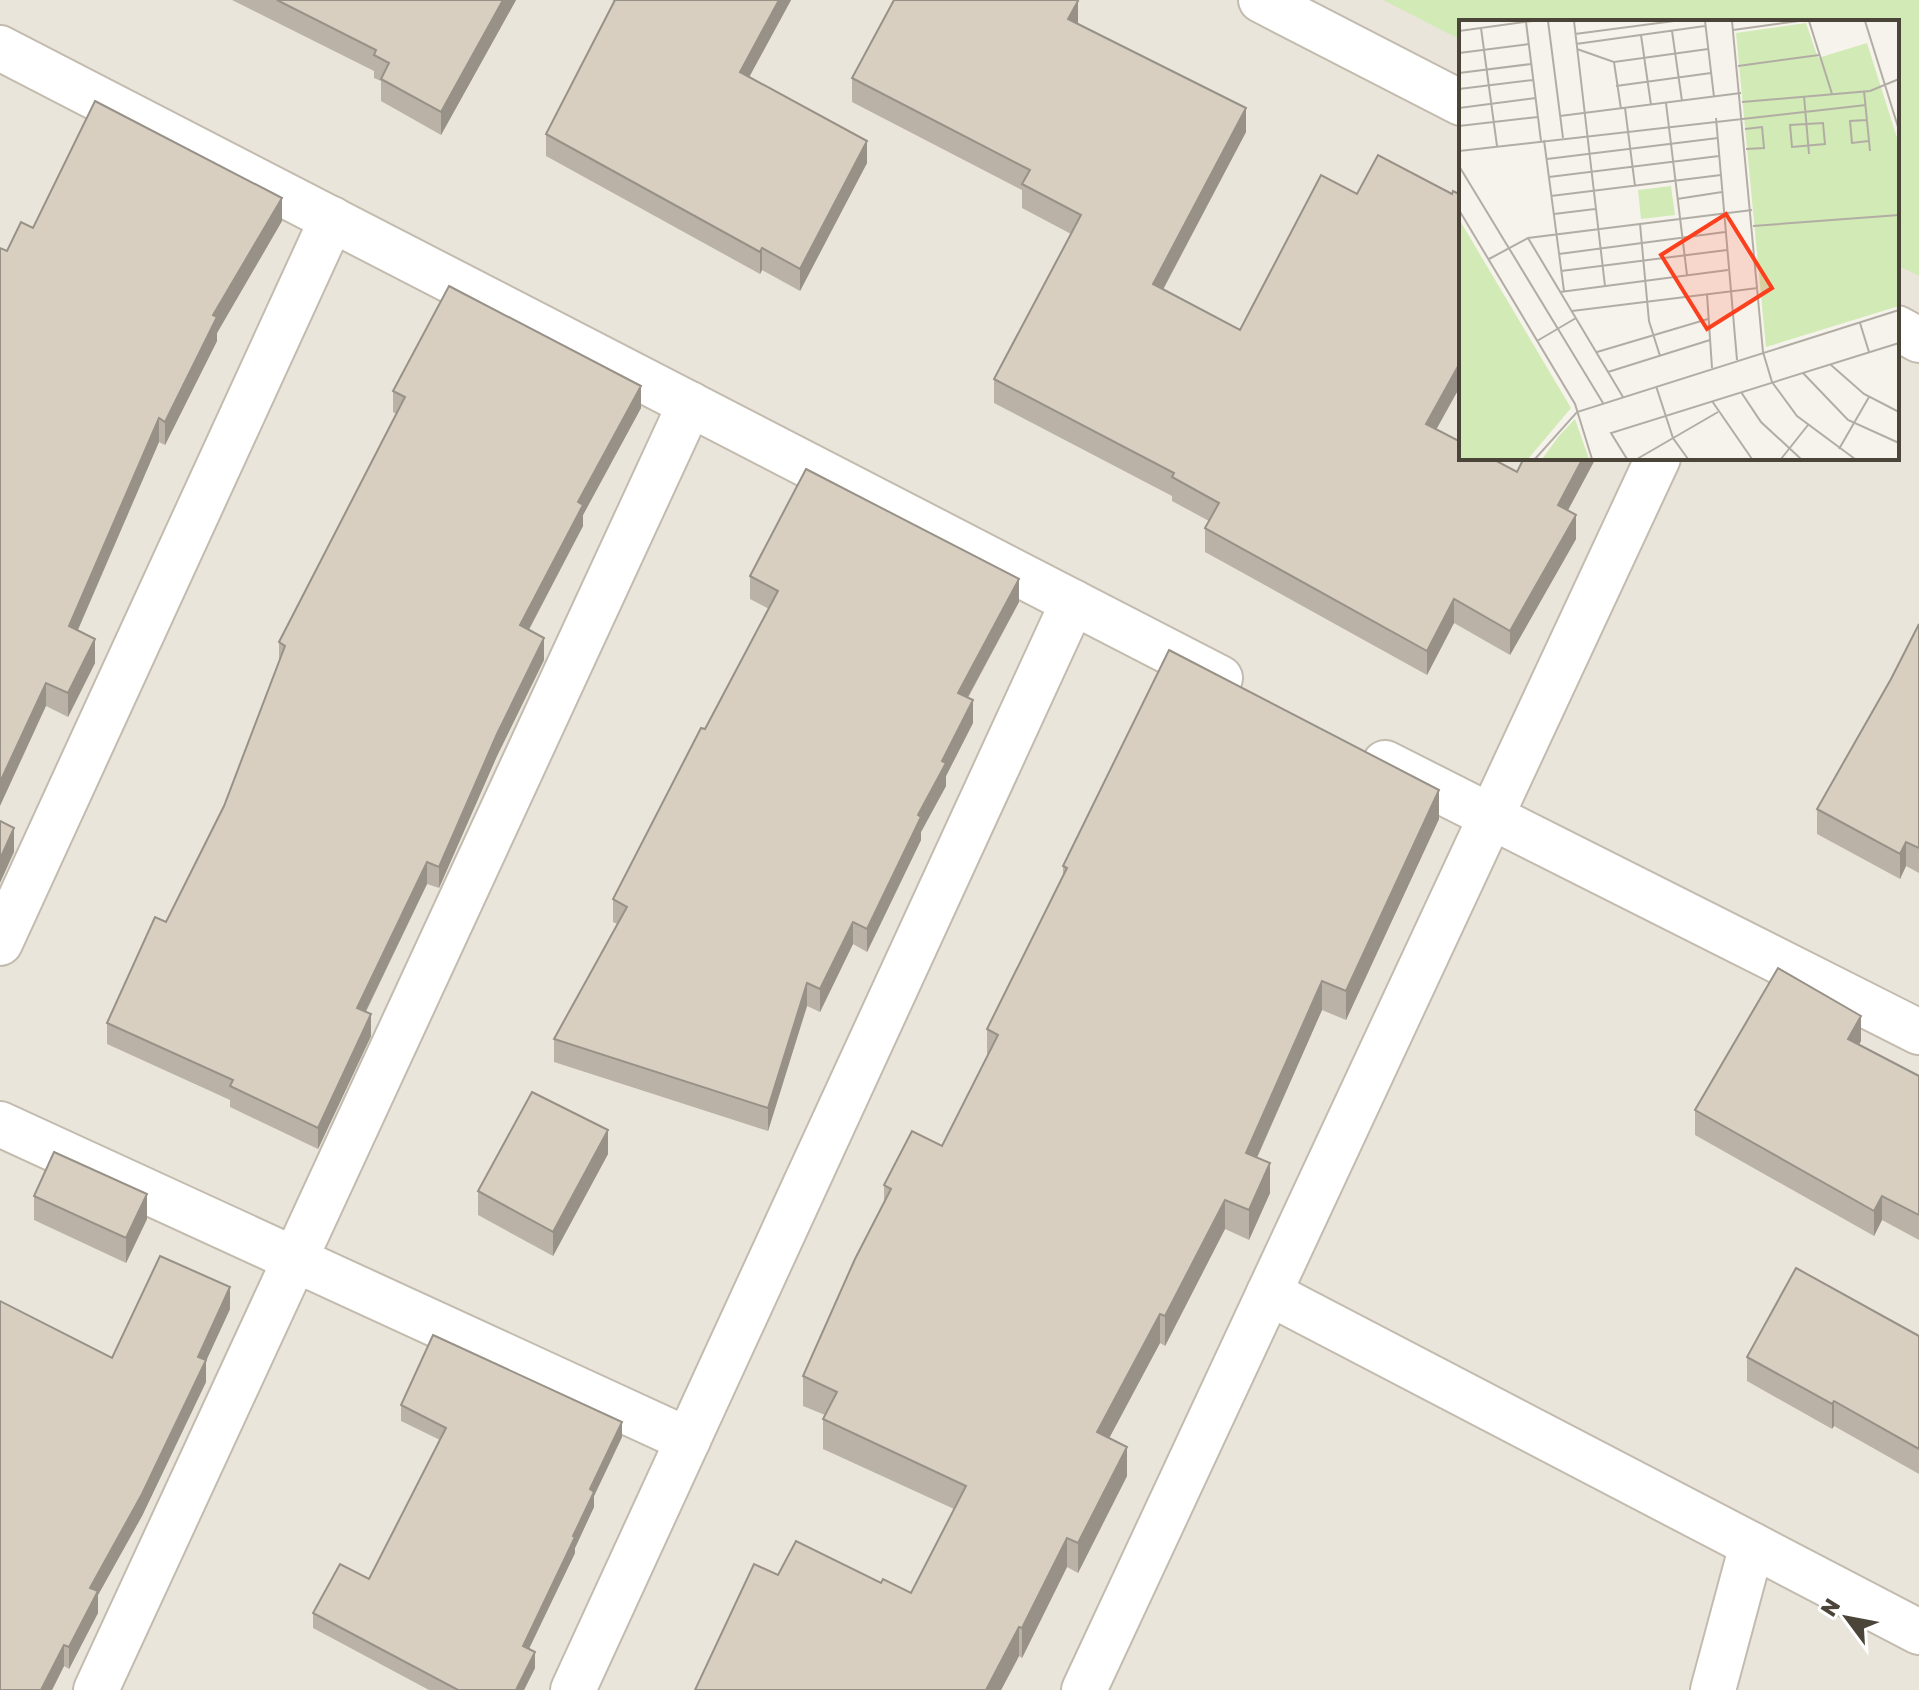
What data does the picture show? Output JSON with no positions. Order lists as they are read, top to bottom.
{
  "north": "top left"
}
